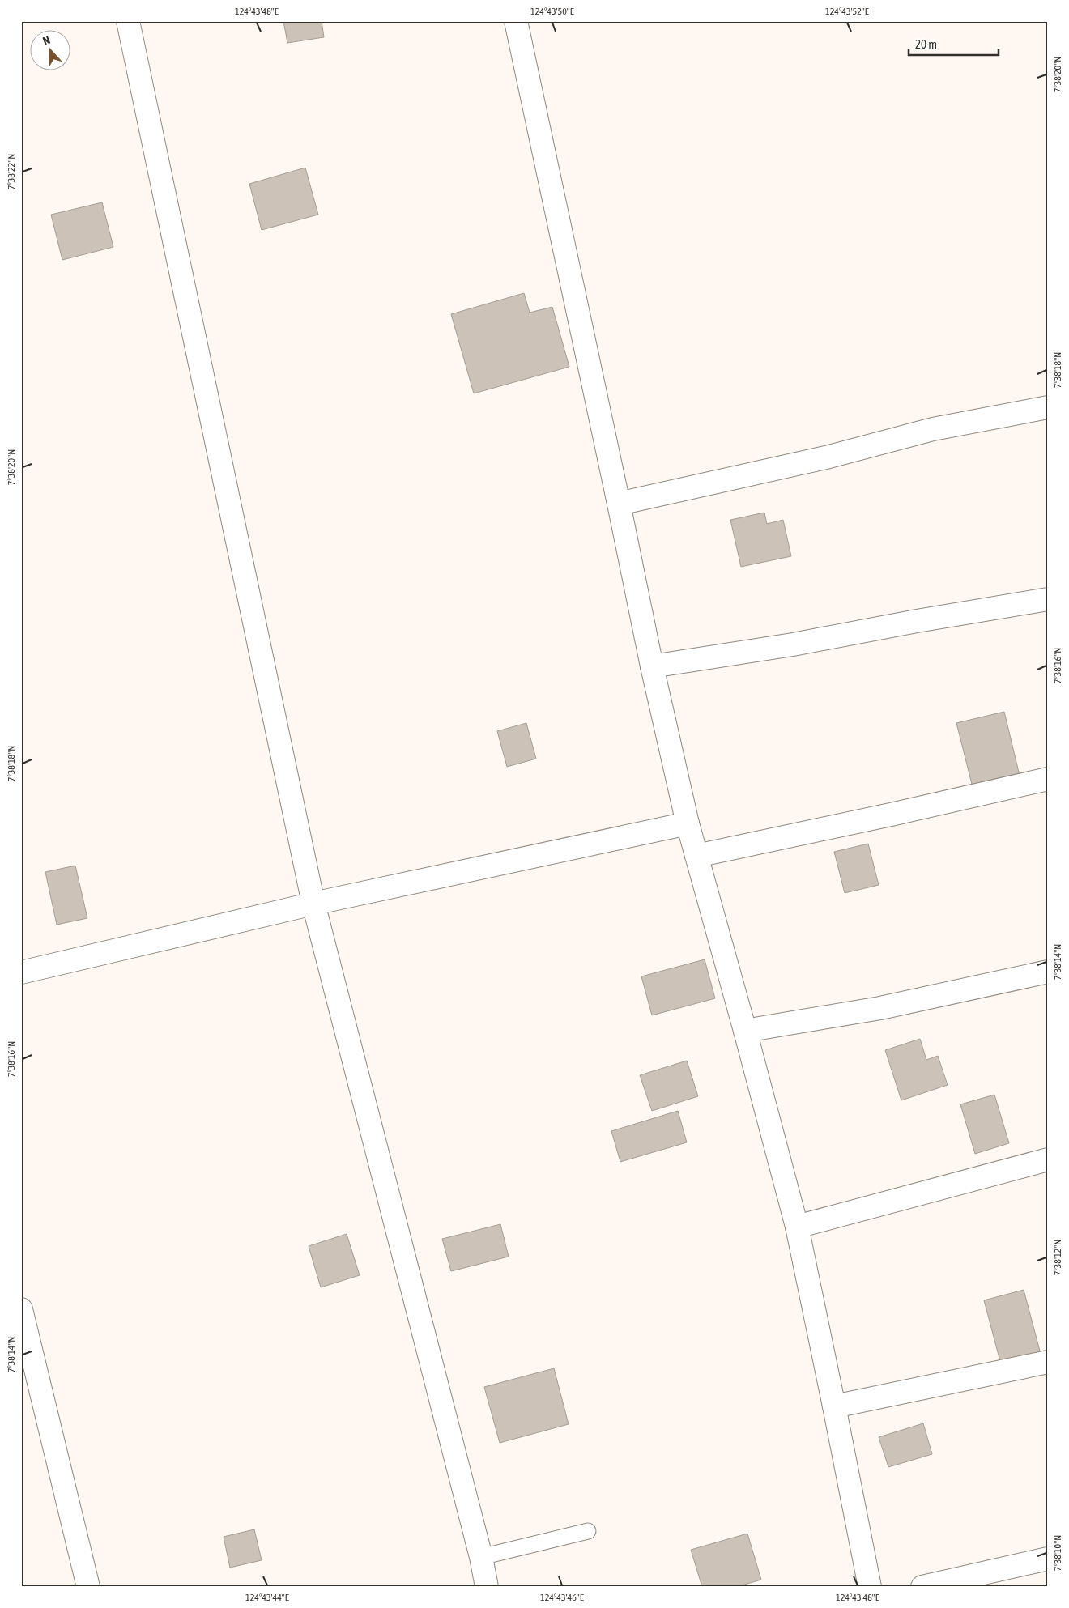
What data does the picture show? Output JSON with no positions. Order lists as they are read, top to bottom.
{
  "scale_bar": "20 m",
  "north": "top",
  "coordinates": [
    "124°43'48\"E",
    "124°43'50\"E",
    "124°43'52\"E",
    "7°38'20\"N",
    "7°38'22\"N",
    "7°38'18\"N",
    "7°38'16\"N",
    "7°38'14\"N",
    "7°38'12\"N",
    "7°38'10\"N",
    "124°43'44\"E",
    "124°43'46\"E"
  ]
}
